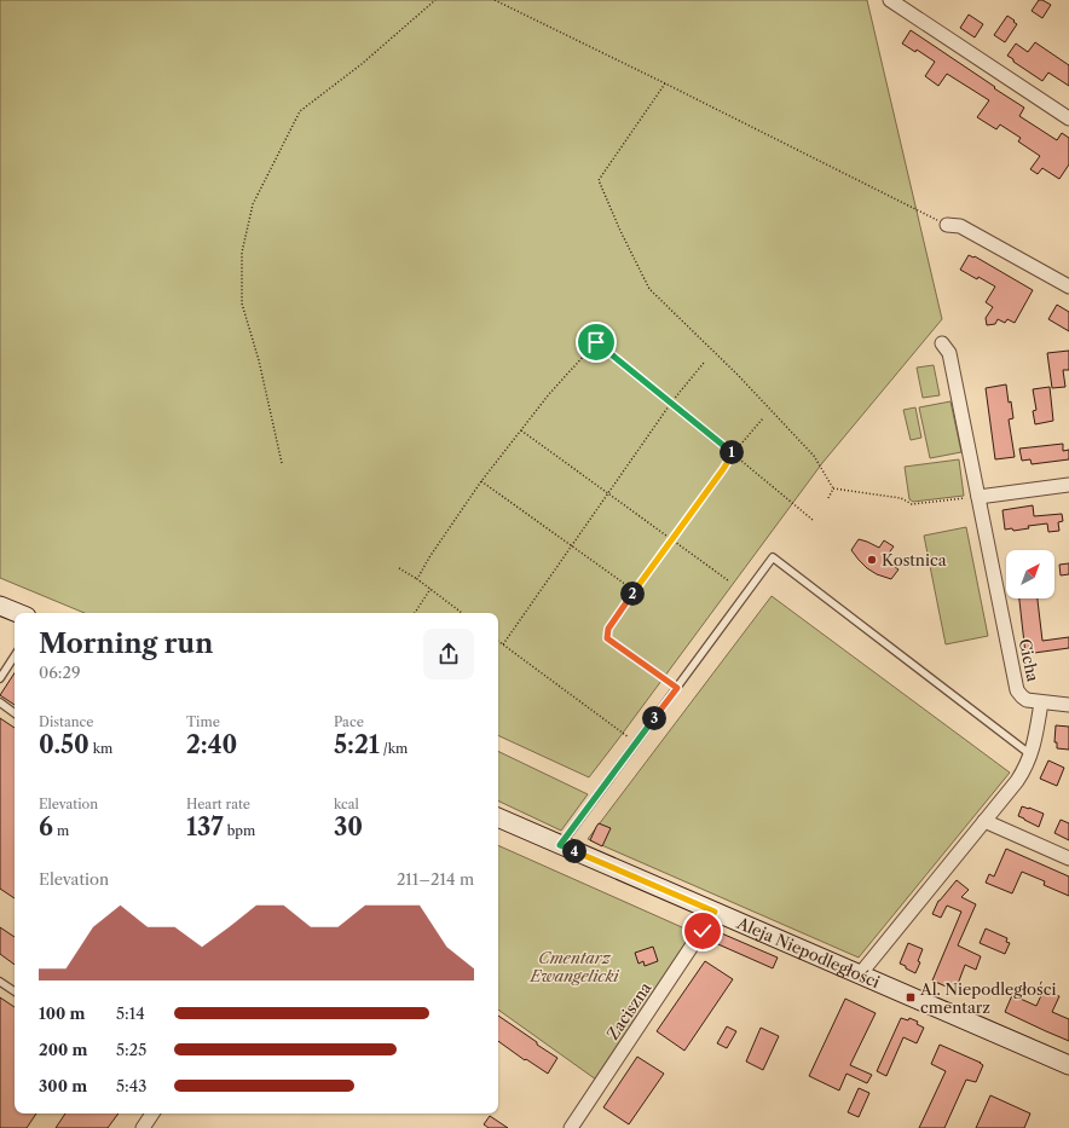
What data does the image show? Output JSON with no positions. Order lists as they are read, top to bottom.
{
  "streets": {
    "main road": ["Aleja Niepodległości"],
    "street": ["Cicha", "Zaciszna"]
  },
  "crossings": [
    ["Cicha", "Aleja Niepodległości"],
    ["Aleja Niepodległości", "Zaciszna"]
  ],
  "parks": ["Cmentarz Ewangelicki"],
  "places": {
    "other": ["Kostnica"],
    "transit": ["Al. Niepodległości cmentarz"]
  },
  "north": "top right",
  "page": {
    "pins": [
      "1",
      "2",
      "3",
      "4"
    ],
    "heading": ["Morning run", "06:29"],
    "stats": [
      ["Distance", "0.50 km"],
      ["Time", "2:40"],
      ["Pace", "5:21 /km"],
      ["Elevation", "6 m"],
      ["Heart rate", "137 bpm"],
      ["kcal", "30"]
    ],
    "chart": ["Elevation", "211–214 m"],
    "list": [
      {
        "name": "100 m",
        "note": "5:14"
      },
      {
        "name": "200 m",
        "note": "5:25"
      },
      {
        "name": "300 m",
        "note": "5:43"
      }
    ]
  }
}
